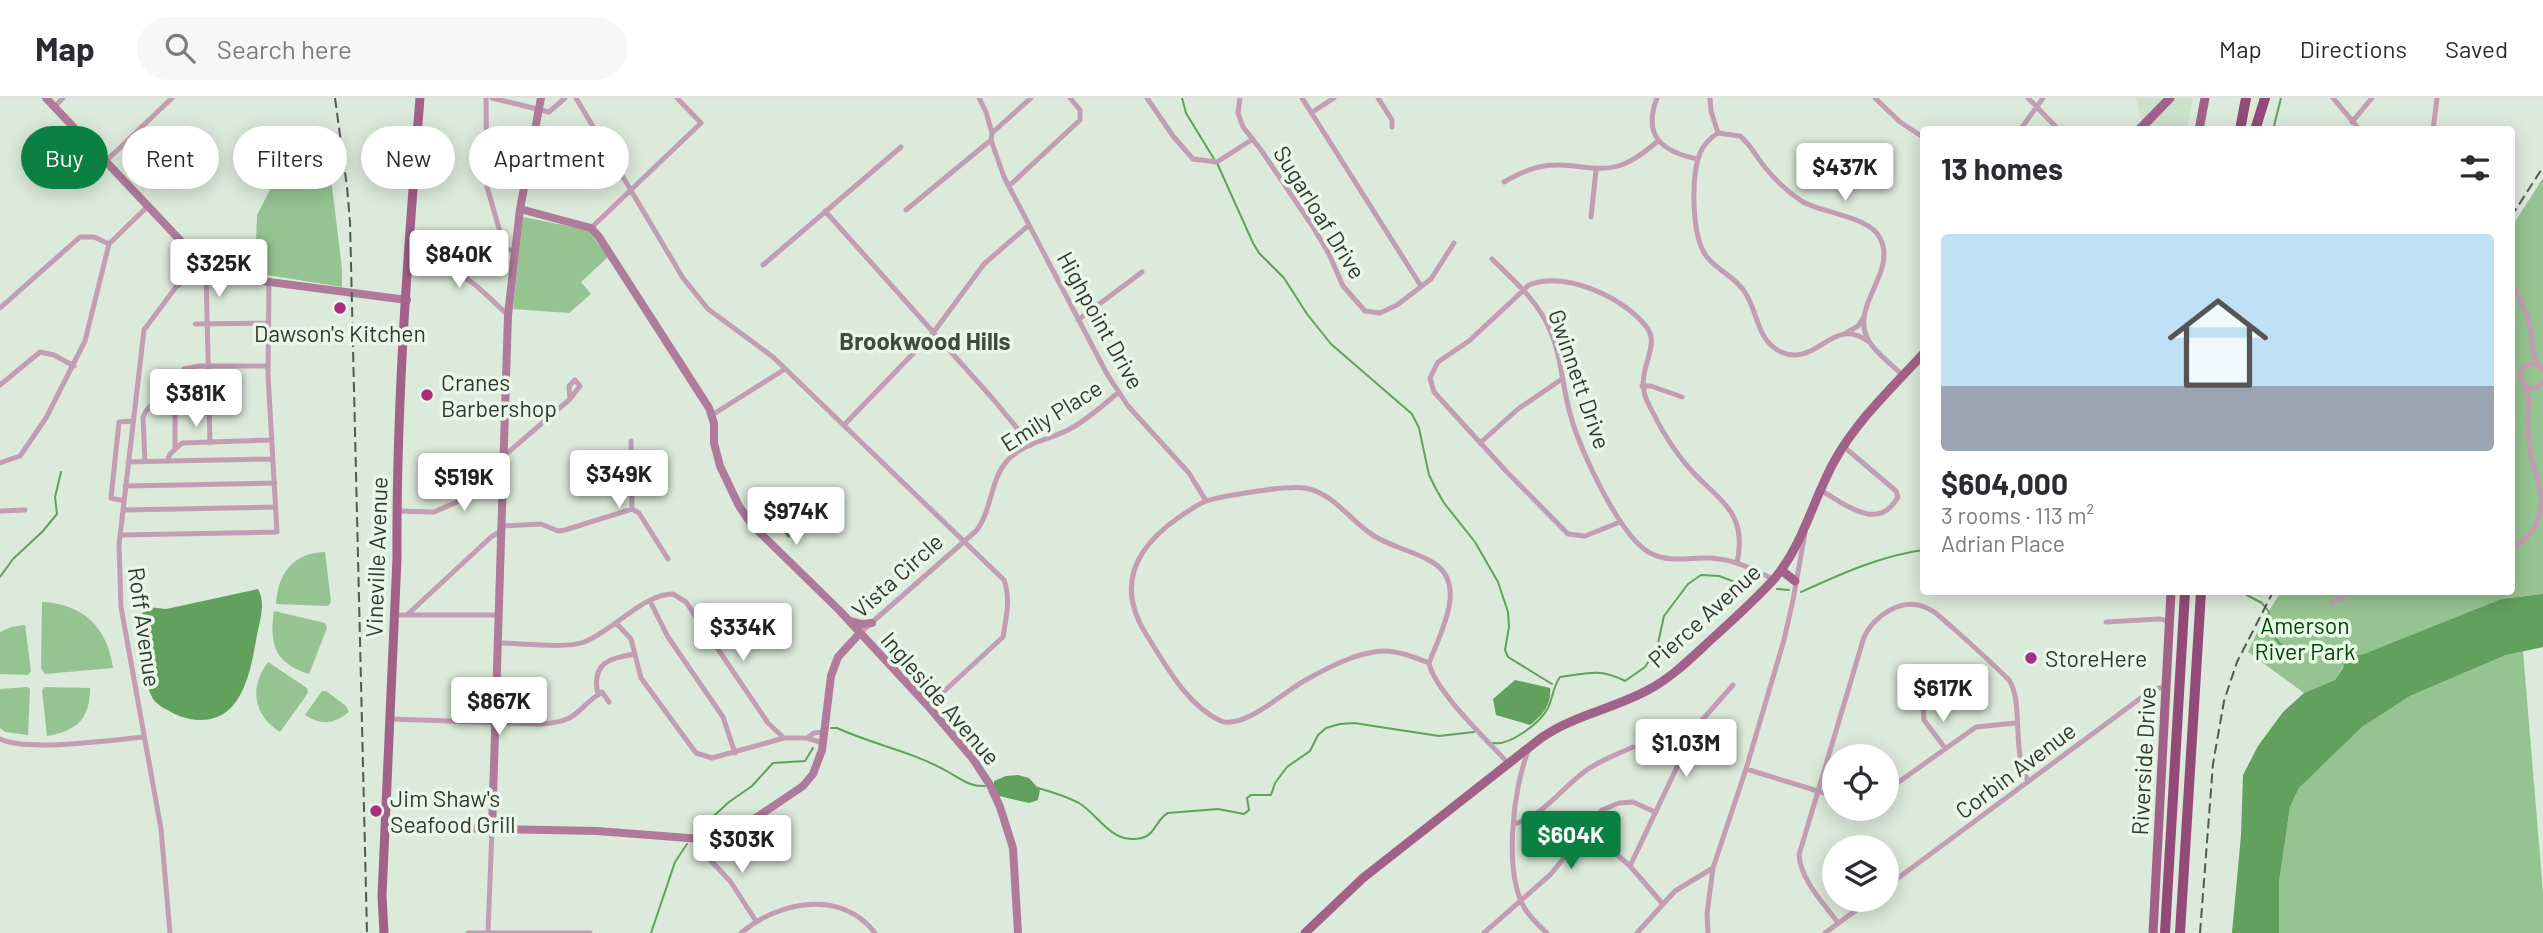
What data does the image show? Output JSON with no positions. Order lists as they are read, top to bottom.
{
  "streets": {
    "main road": ["Vineville Avenue", "Pierce Avenue", "Riverside Drive"],
    "street": [
      "Sugarloaf Drive",
      "Highpoint Drive",
      "Gwinnett Drive",
      "Emily Place",
      "Vista Circle",
      "Roff Avenue",
      "Ingleside Avenue",
      "Corbin Avenue"
    ]
  },
  "crossings": [
    ["Highpoint Drive", "Emily Place"],
    ["Gwinnett Drive", "Pierce Avenue"],
    ["Emily Place", "Vista Circle"],
    ["Vineville Avenue", "Vista Circle"],
    ["Vista Circle", "Ingleside Avenue"],
    ["Riverside Drive", "Corbin Avenue"]
  ],
  "districts": ["Brookwood Hills"],
  "parks": ["Amerson River Park"],
  "places": [
    "Dawson's Kitchen",
    "Cranes Barbershop",
    "StoreHere",
    "Jim Shaw's Seafood Grill"
  ],
  "page": {
    "header": "Map",
    "search": "Search here",
    "nav": ["Map", "Directions", "Saved"],
    "chip": [
      "Buy",
      "Rent",
      "Filters",
      "New",
      "Apartment"
    ],
    "heading": "13 homes",
    "price": [
      "$437K",
      "$840K",
      "$325K",
      "$381K",
      "$349K",
      "$519K",
      "$974K",
      "$334K",
      "$617K",
      "$867K",
      "$1.03M",
      "$604K",
      "$303K"
    ],
    "list": [
      {
        "name": "$604,000",
        "note": "3 rooms · 113 m² · Adrian Place"
      }
    ]
  }
}
